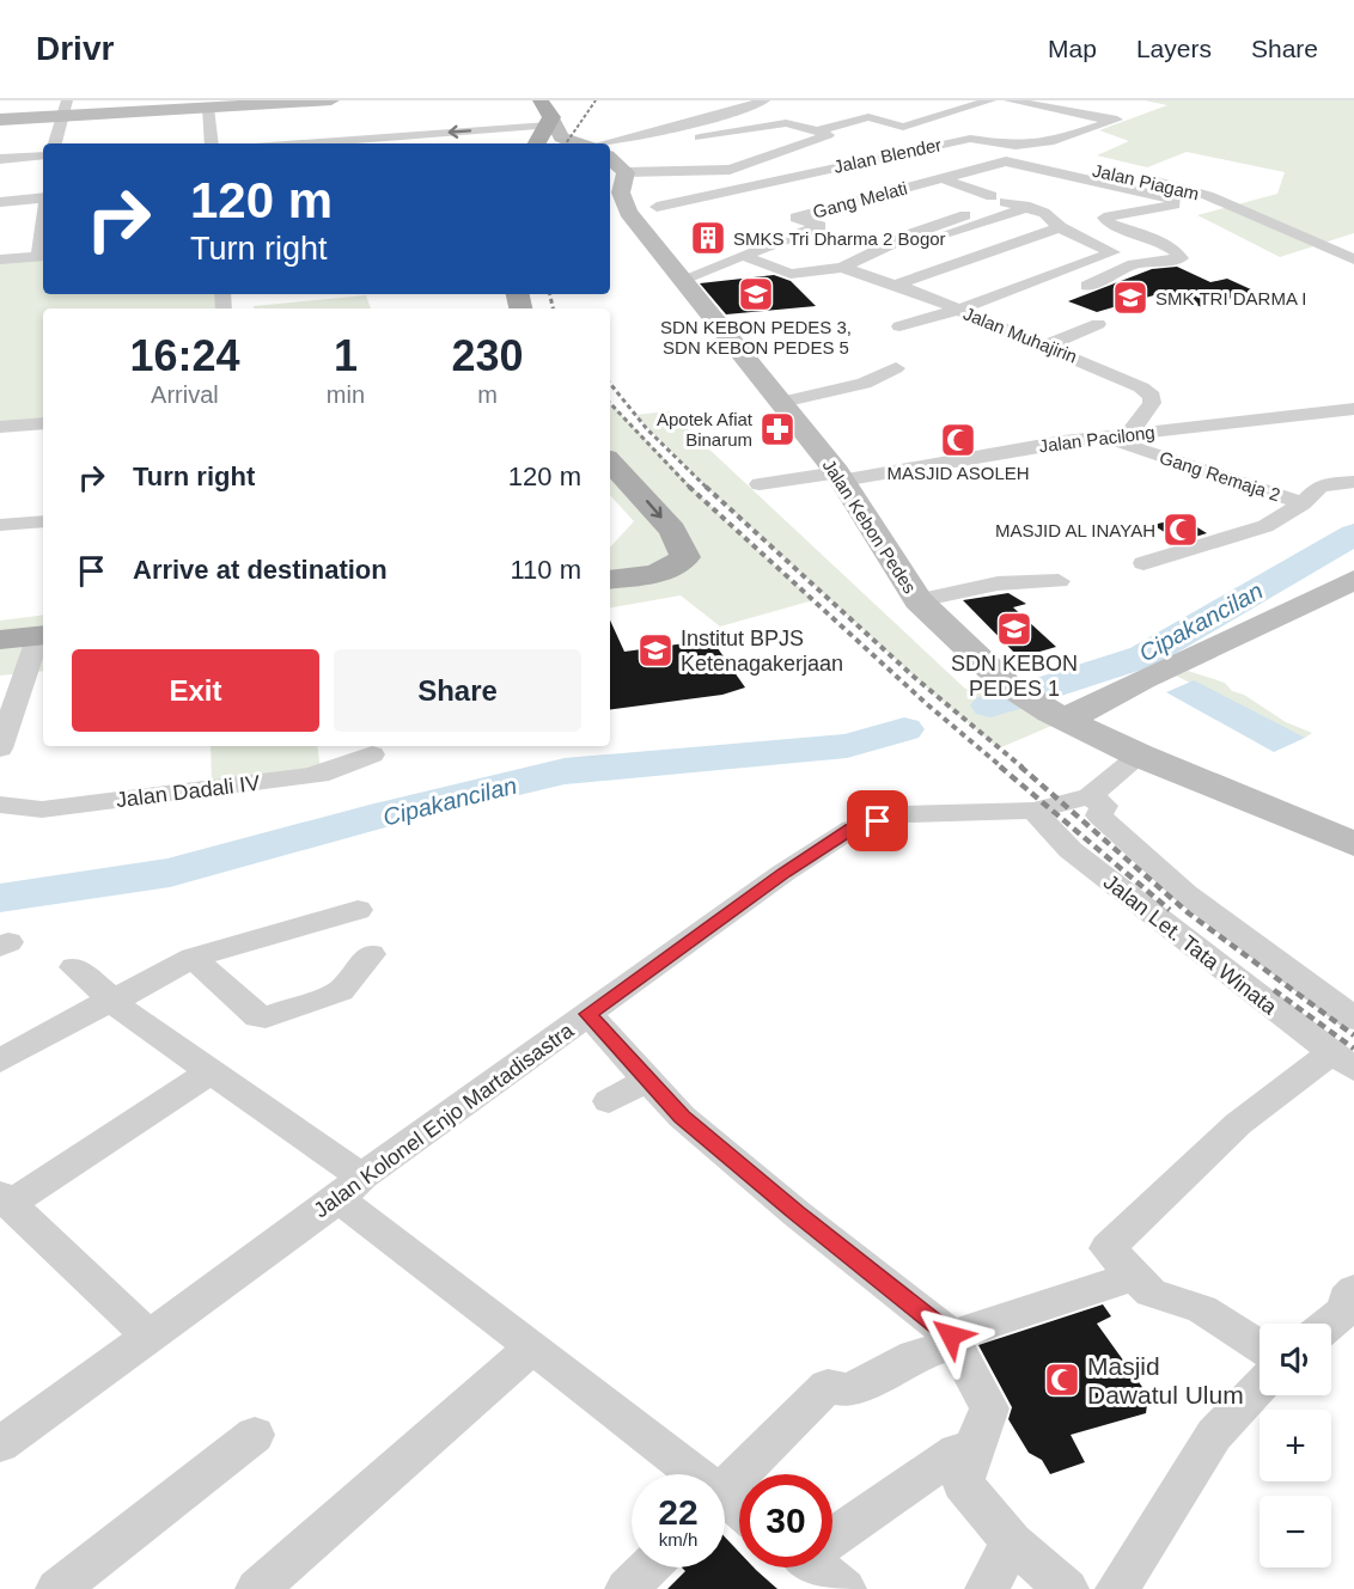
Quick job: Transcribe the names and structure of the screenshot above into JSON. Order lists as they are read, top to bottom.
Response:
{
  "streets": {
    "main road": ["Jalan Kebon Pedes"],
    "street": [
      "Jalan Blender",
      "Jalan Piagam",
      "Gang Melati",
      "Jalan Muhajirin",
      "Jalan Pacilong",
      "Gang Remaja 2",
      "Jalan Dadali IV",
      "Jalan Let. Tata Winata",
      "Jalan Kolonel Enjo Martadisastra"
    ]
  },
  "crossings": [
    ["Jalan Blender", "Jalan Piagam"],
    ["Jalan Blender", "Jalan Kebon Pedes"],
    ["Gang Melati", "Jalan Kebon Pedes"],
    ["Jalan Muhajirin", "Jalan Pacilong"],
    ["Jalan Pacilong", "Gang Remaja 2"],
    ["Jalan Pacilong", "Jalan Kebon Pedes"],
    ["Jalan Kebon Pedes", "Jalan Kolonel Enjo Martadisastra"],
    ["Jalan Let. Tata Winata", "Jalan Kolonel Enjo Martadisastra"]
  ],
  "water": ["Cipakancilan"],
  "places": {
    "building": ["SMKS Tri Dharma 2 Bogor"],
    "school or university": [
      "SDN KEBON PEDES 3, SDN KEBON PEDES 5",
      "SMK TRI DARMA I",
      "SDN KEBON PEDES 1",
      "Institut BPJS Ketenagakerjaan"
    ],
    "pharmacy": ["Apotek Afiat Binarum"],
    "mosque": ["MASJID ASOLEH", "MASJID AL INAYAH", "Masjid Dawatul Ulum"]
  },
  "page": {
    "header": "Drivr",
    "nav": ["Map", "Layers", "Share"],
    "turn": ["120 m", "Turn right"],
    "eta": [
      "16:24",
      "Arrival",
      "1",
      "min",
      "230",
      "m"
    ],
    "list": [
      {
        "name": "Turn right",
        "value": "120 m"
      },
      {
        "name": "Arrive at destination",
        "value": "110 m"
      }
    ],
    "buttons": ["Exit", "Share"],
    "map_buttons": ["+", "−"],
    "speed": "22 km/h",
    "limit": "30"
  }
}
